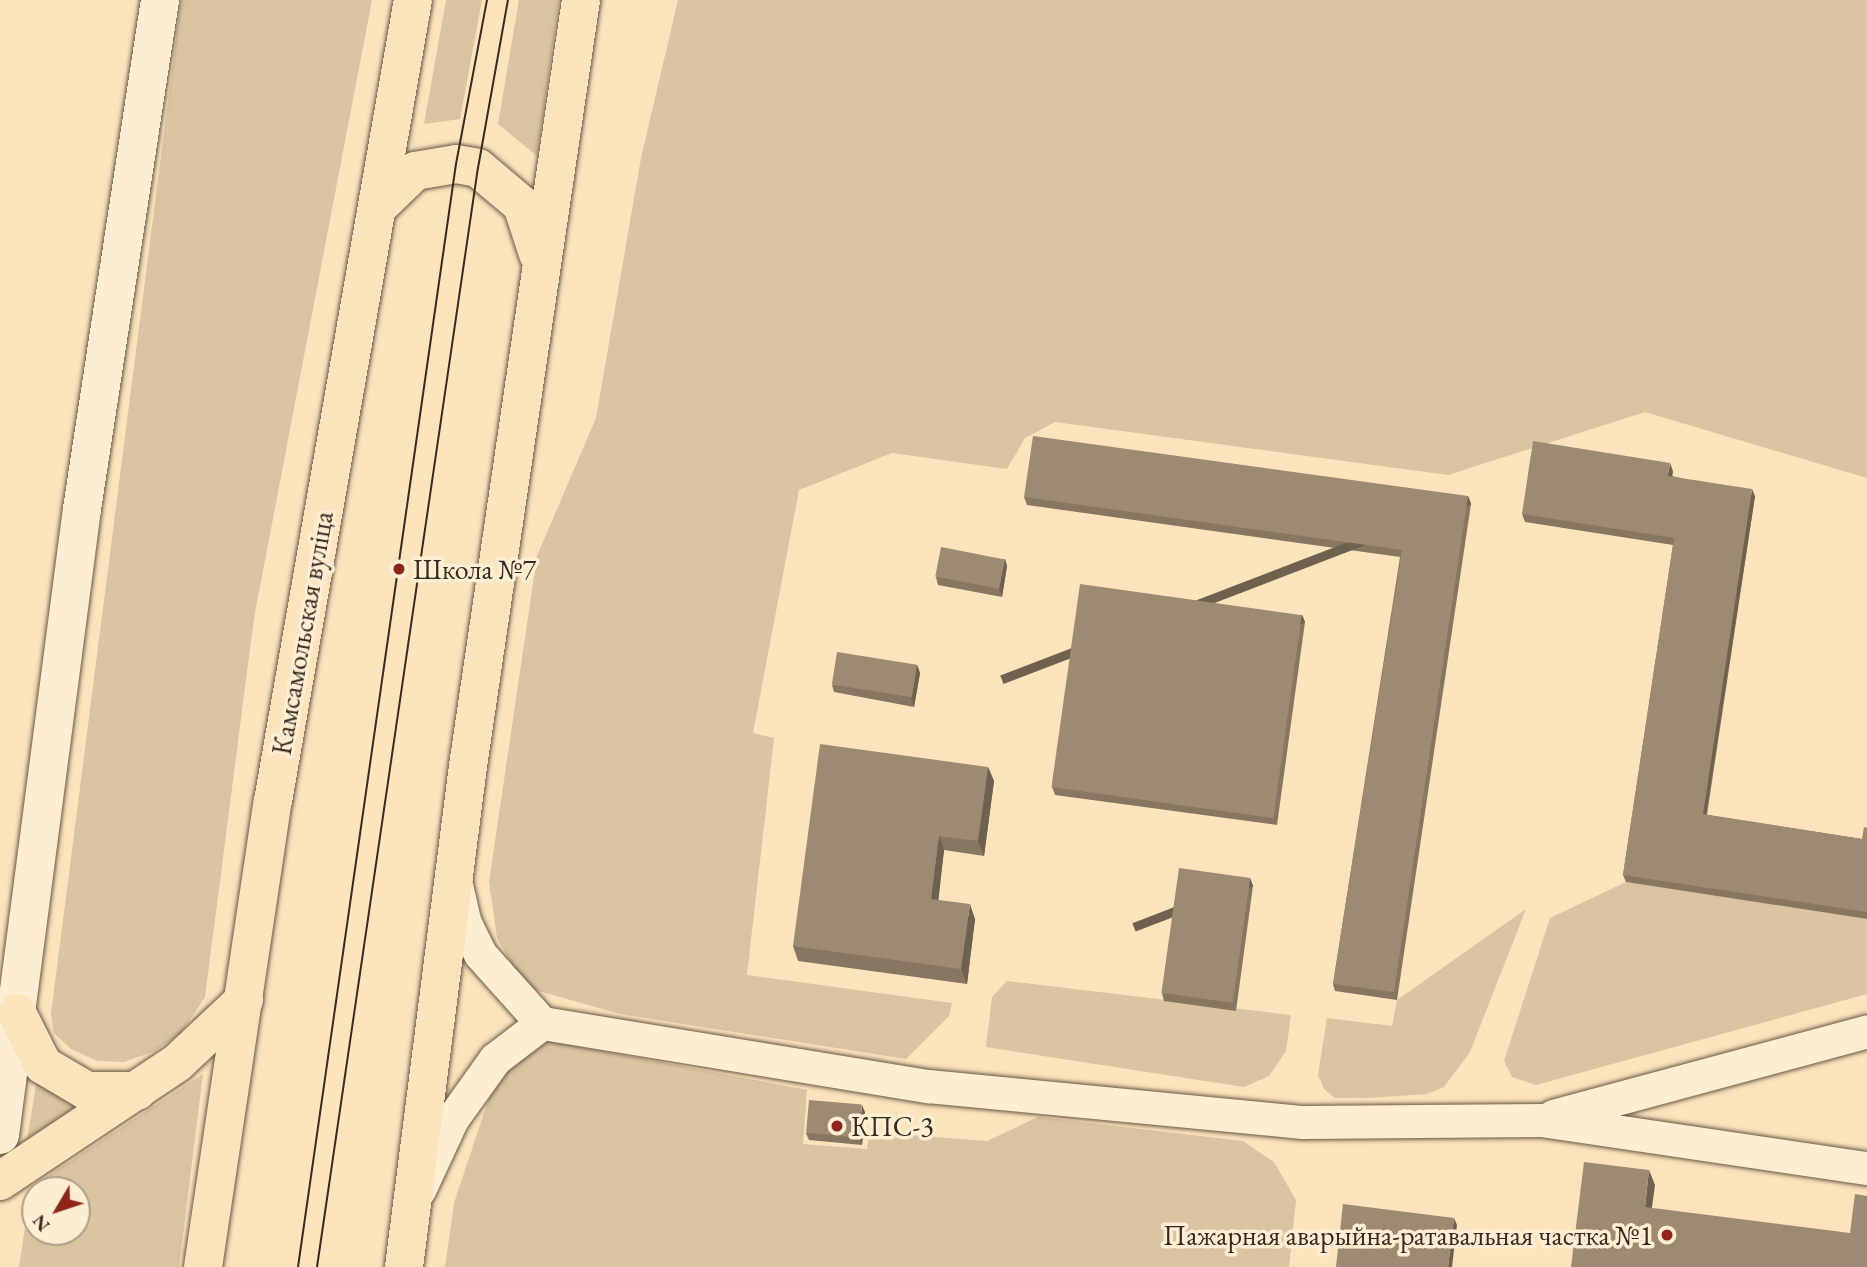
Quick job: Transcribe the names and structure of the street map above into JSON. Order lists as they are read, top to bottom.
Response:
{
  "streets": {
    "main road": ["Камсамольская вуліца"]
  },
  "places": ["Школа №7", "КПС-3", "Пажарная аварыйна-ратавальная частка №1"],
  "north": "bottom left"
}
